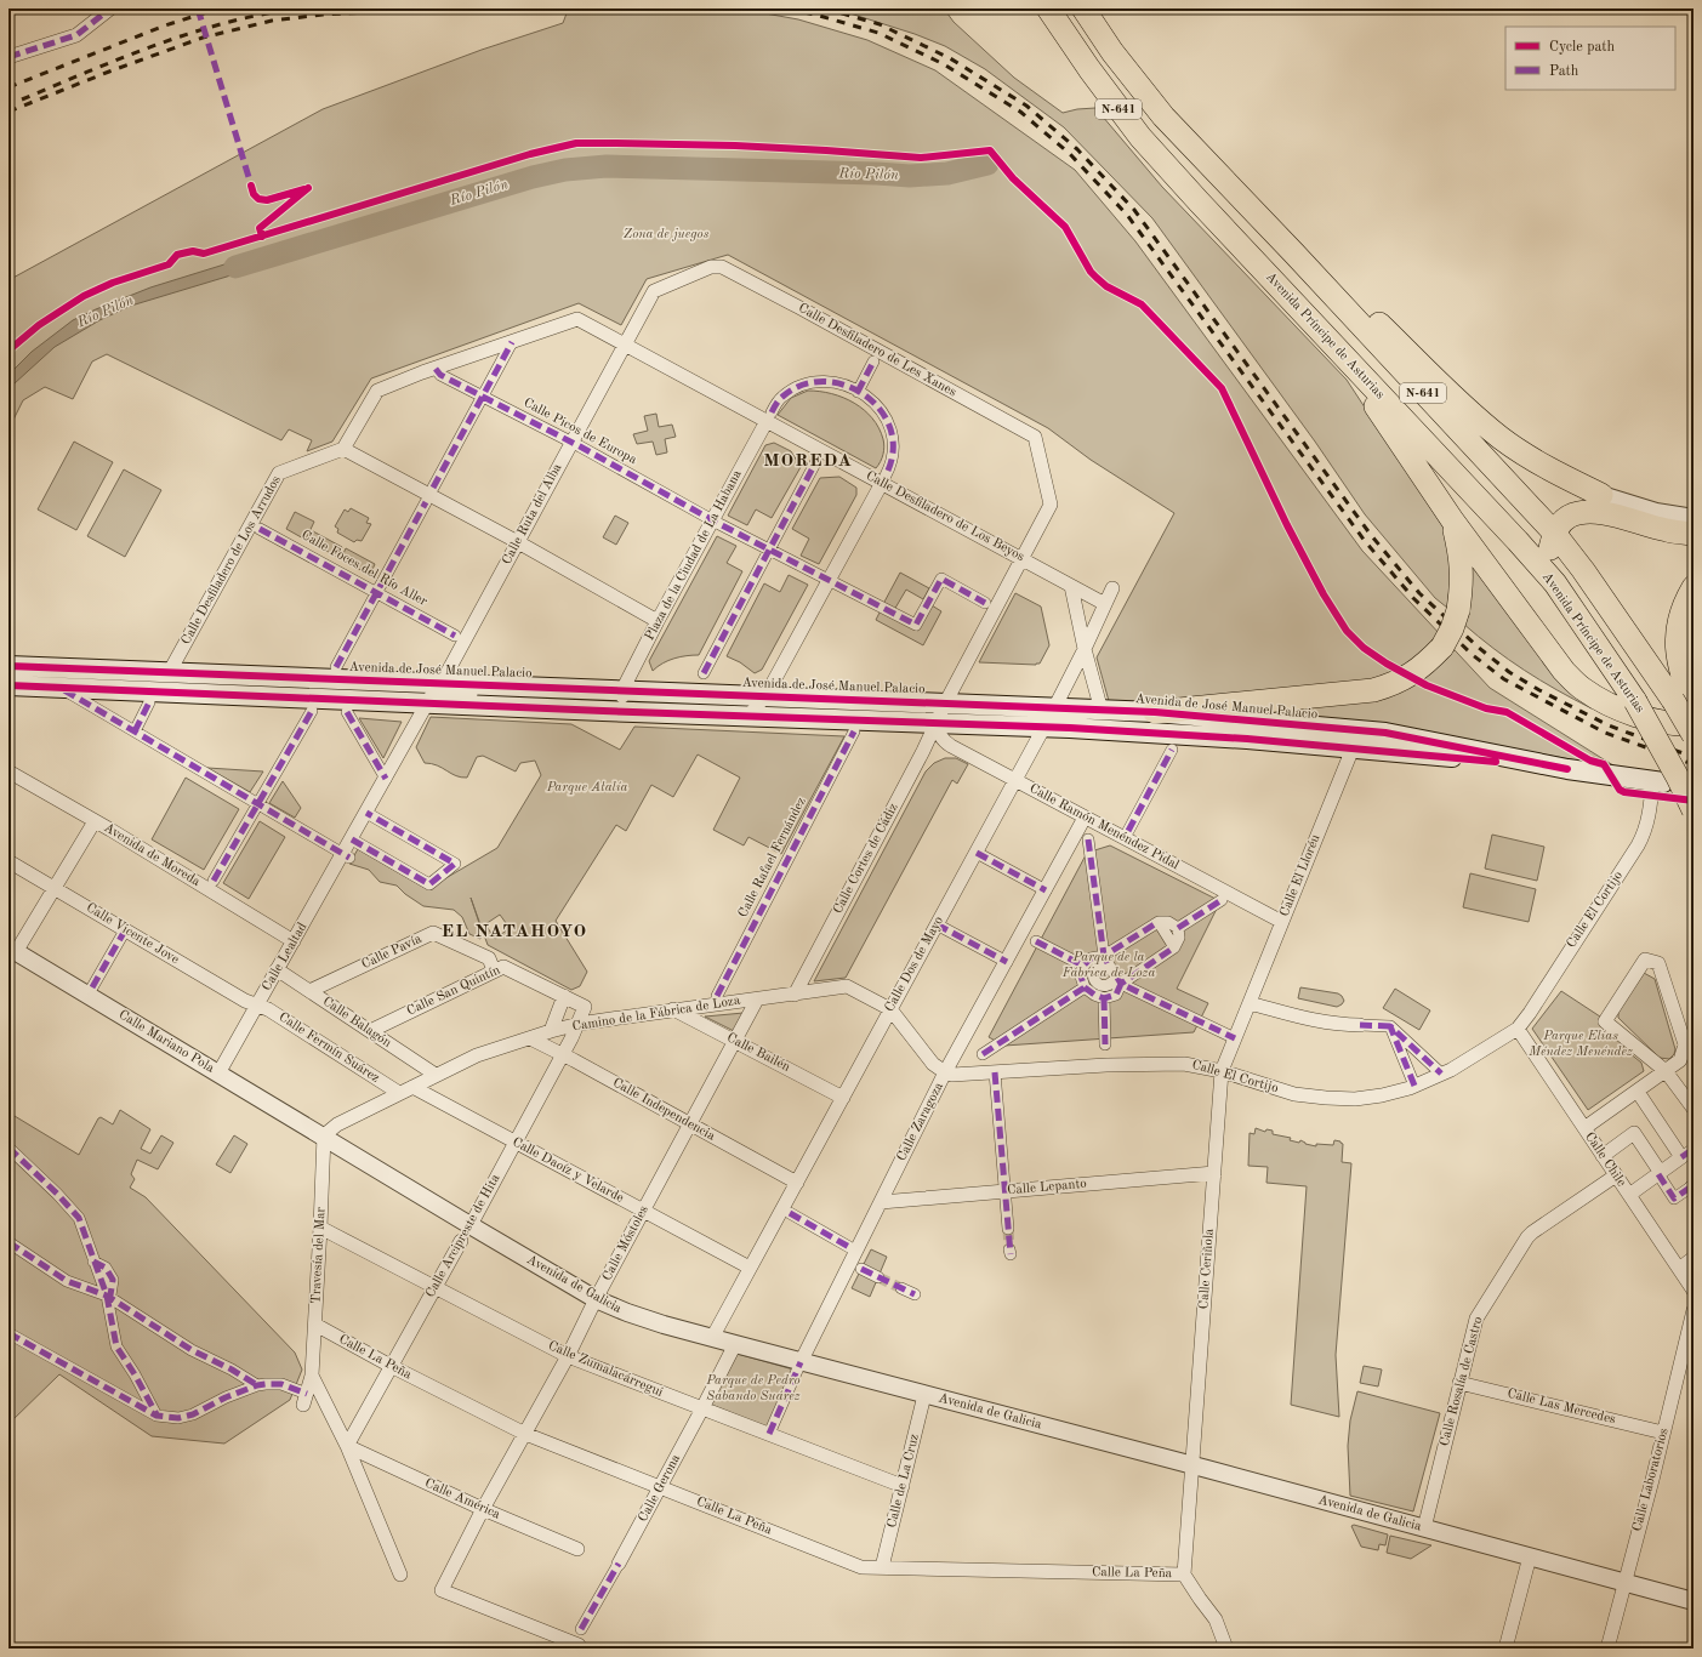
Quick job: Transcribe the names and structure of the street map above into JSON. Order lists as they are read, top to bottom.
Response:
{
  "streets": {
    "highway": ["N-641", "Avenida Príncipe de Asturias"],
    "main road": ["Avenida de José Manuel Palacio"],
    "street": [
      "Calle Desfiladero de Les Xanes",
      "Calle Picos de Europa",
      "Calle Ruta del Alba",
      "Calle Desfiladero de Los Beyos",
      "Plaza de la Ciudad de La Habana",
      "Calle Desfiladero de Los Arrudos",
      "Calle Foces del Río Aller",
      "Calle Ramón Menéndez Pidal",
      "Avenida de Moreda",
      "Calle Rafael Fernández",
      "Calle Cortes de Cádiz",
      "Calle El Lloréu",
      "Calle El Cortijo",
      "Calle Vicente Jove",
      "Calle Pavía",
      "Calle Lealtad",
      "Calle Dos de Mayo",
      "Calle San Quintín",
      "Camino de la Fábrica de Loza",
      "Calle Balagón",
      "Calle Mariano Pola",
      "Calle Fermín Suárez",
      "Calle Bailén",
      "Calle Independencia",
      "Calle Zaragoza",
      "Calle Chile",
      "Calle Daoíz y Velarde",
      "Calle Lepanto",
      "Calle Arcipreste de Hita",
      "Calle Móstoles",
      "Travesía del Mar",
      "Calle Ceriñola",
      "Avenida de Galicia",
      "Calle La Peña",
      "Calle Zumalacárregui",
      "Calle Rosalía de Castro",
      "Calle Las Mercedes",
      "Calle Laboratorios",
      "Calle de La Cruz",
      "Calle Gerona",
      "Calle América"
    ]
  },
  "crossings": [
    ["Calle Desfiladero de Les Xanes", "Calle Ruta del Alba"],
    ["Calle Desfiladero de Les Xanes", "Calle Desfiladero de Los Beyos"],
    ["Calle Desfiladero de Les Xanes", "Avenida de José Manuel Palacio"],
    ["Calle Desfiladero de Les Xanes", "Calle Cortes de Cádiz"],
    ["Calle Picos de Europa", "Calle Ruta del Alba"],
    ["Calle Picos de Europa", "Plaza de la Ciudad de La Habana"],
    ["Calle Ruta del Alba", "Calle Desfiladero de Los Beyos"],
    ["Calle Ruta del Alba", "Avenida de José Manuel Palacio"],
    ["Calle Desfiladero de Los Beyos", "Plaza de la Ciudad de La Habana"],
    ["Calle Desfiladero de Los Beyos", "Calle Dos de Mayo"],
    ["Plaza de la Ciudad de La Habana", "Avenida de José Manuel Palacio"],
    ["Calle Desfiladero de Los Arrudos", "Avenida de José Manuel Palacio"],
    ["Avenida de José Manuel Palacio", "Calle Ramón Menéndez Pidal"],
    ["Avenida de José Manuel Palacio", "Calle Cortes de Cádiz"],
    ["Avenida de José Manuel Palacio", "Calle El Lloréu"],
    ["Avenida de José Manuel Palacio", "Calle El Cortijo"],
    ["Avenida de José Manuel Palacio", "Calle Lealtad"],
    ["Avenida de José Manuel Palacio", "Calle Dos de Mayo"],
    ["Calle Ramón Menéndez Pidal", "Calle Cortes de Cádiz"],
    ["Calle Ramón Menéndez Pidal", "Calle El Lloréu"],
    ["Calle Ramón Menéndez Pidal", "Calle Dos de Mayo"],
    ["Calle Ramón Menéndez Pidal", "Calle Zaragoza"],
    ["Avenida de Moreda", "Calle Lealtad"],
    ["Calle Cortes de Cádiz", "Camino de la Fábrica de Loza"],
    ["Calle El Lloréu", "Calle El Cortijo"],
    ["Calle El Lloréu", "Calle Ceriñola"],
    ["Calle El Cortijo", "Calle Zaragoza"],
    ["Calle El Cortijo", "Calle Chile"],
    ["Calle El Cortijo", "Calle Ceriñola"],
    ["Calle Vicente Jove", "Calle Lealtad"],
    ["Calle Vicente Jove", "Calle Fermín Suárez"],
    ["Calle Pavía", "Calle San Quintín"],
    ["Calle Pavía", "Calle Balagón"],
    ["Calle Lealtad", "Calle Balagón"],
    ["Calle Lealtad", "Calle Mariano Pola"],
    ["Calle Lealtad", "Calle Fermín Suárez"],
    ["Calle Dos de Mayo", "Camino de la Fábrica de Loza"],
    ["Calle Dos de Mayo", "Calle Bailén"],
    ["Calle Dos de Mayo", "Calle Independencia"],
    ["Calle Dos de Mayo", "Calle Daoíz y Velarde"],
    ["Calle Dos de Mayo", "Avenida de Galicia"],
    ["Calle San Quintín", "Camino de la Fábrica de Loza"],
    ["Calle San Quintín", "Calle Balagón"],
    ["Calle San Quintín", "Calle Arcipreste de Hita"],
    ["Camino de la Fábrica de Loza", "Calle Balagón"],
    ["Camino de la Fábrica de Loza", "Calle Mariano Pola"],
    ["Camino de la Fábrica de Loza", "Calle Fermín Suárez"],
    ["Camino de la Fábrica de Loza", "Calle Bailén"],
    ["Camino de la Fábrica de Loza", "Calle Independencia"],
    ["Camino de la Fábrica de Loza", "Calle Daoíz y Velarde"],
    ["Camino de la Fábrica de Loza", "Calle Arcipreste de Hita"],
    ["Camino de la Fábrica de Loza", "Calle Móstoles"],
    ["Camino de la Fábrica de Loza", "Travesía del Mar"],
    ["Camino de la Fábrica de Loza", "Avenida de Galicia"],
    ["Calle Mariano Pola", "Travesía del Mar"],
    ["Calle Mariano Pola", "Avenida de Galicia"],
    ["Calle Bailén", "Calle Móstoles"],
    ["Calle Independencia", "Calle Arcipreste de Hita"],
    ["Calle Independencia", "Calle Móstoles"],
    ["Calle Zaragoza", "Calle Lepanto"],
    ["Calle Zaragoza", "Avenida de Galicia"],
    ["Calle Zaragoza", "Calle Zumalacárregui"],
    ["Calle Chile", "Calle Rosalía de Castro"],
    ["Calle Daoíz y Velarde", "Calle Arcipreste de Hita"],
    ["Calle Daoíz y Velarde", "Calle Móstoles"],
    ["Calle Lepanto", "Calle Ceriñola"],
    ["Calle Arcipreste de Hita", "Avenida de Galicia"],
    ["Calle Arcipreste de Hita", "Calle La Peña"],
    ["Calle Arcipreste de Hita", "Calle Zumalacárregui"],
    ["Calle Arcipreste de Hita", "Calle América"],
    ["Calle Móstoles", "Avenida de Galicia"],
    ["Calle Móstoles", "Calle La Peña"],
    ["Calle Móstoles", "Calle Zumalacárregui"],
    ["Calle Móstoles", "Calle América"],
    ["Travesía del Mar", "Avenida de Galicia"],
    ["Travesía del Mar", "Calle La Peña"],
    ["Travesía del Mar", "Calle Zumalacárregui"],
    ["Calle Ceriñola", "Avenida de Galicia"],
    ["Calle Ceriñola", "Calle La Peña"],
    ["Avenida de Galicia", "Calle Rosalía de Castro"],
    ["Avenida de Galicia", "Calle Laboratorios"],
    ["Avenida de Galicia", "Calle de La Cruz"],
    ["Avenida de Galicia", "Calle Gerona"],
    ["Calle La Peña", "Calle de La Cruz"],
    ["Calle La Peña", "Calle Gerona"],
    ["Calle Zumalacárregui", "Calle de La Cruz"],
    ["Calle Zumalacárregui", "Calle Gerona"],
    ["Calle Rosalía de Castro", "Calle Las Mercedes"],
    ["Calle Las Mercedes", "Calle Laboratorios"]
  ],
  "districts": ["MOREDA", "EL NATAHOYO"],
  "water": ["Río Pilón"],
  "parks": [
    "Zona de juegos",
    "Parque Atalía",
    "Parque de la Fábrica de Loza",
    "Parque Elías Méndez Menéndez",
    "Parque de Pedro Sabando Suárez"
  ],
  "legend": ["Cycle path", "Path"]
}
